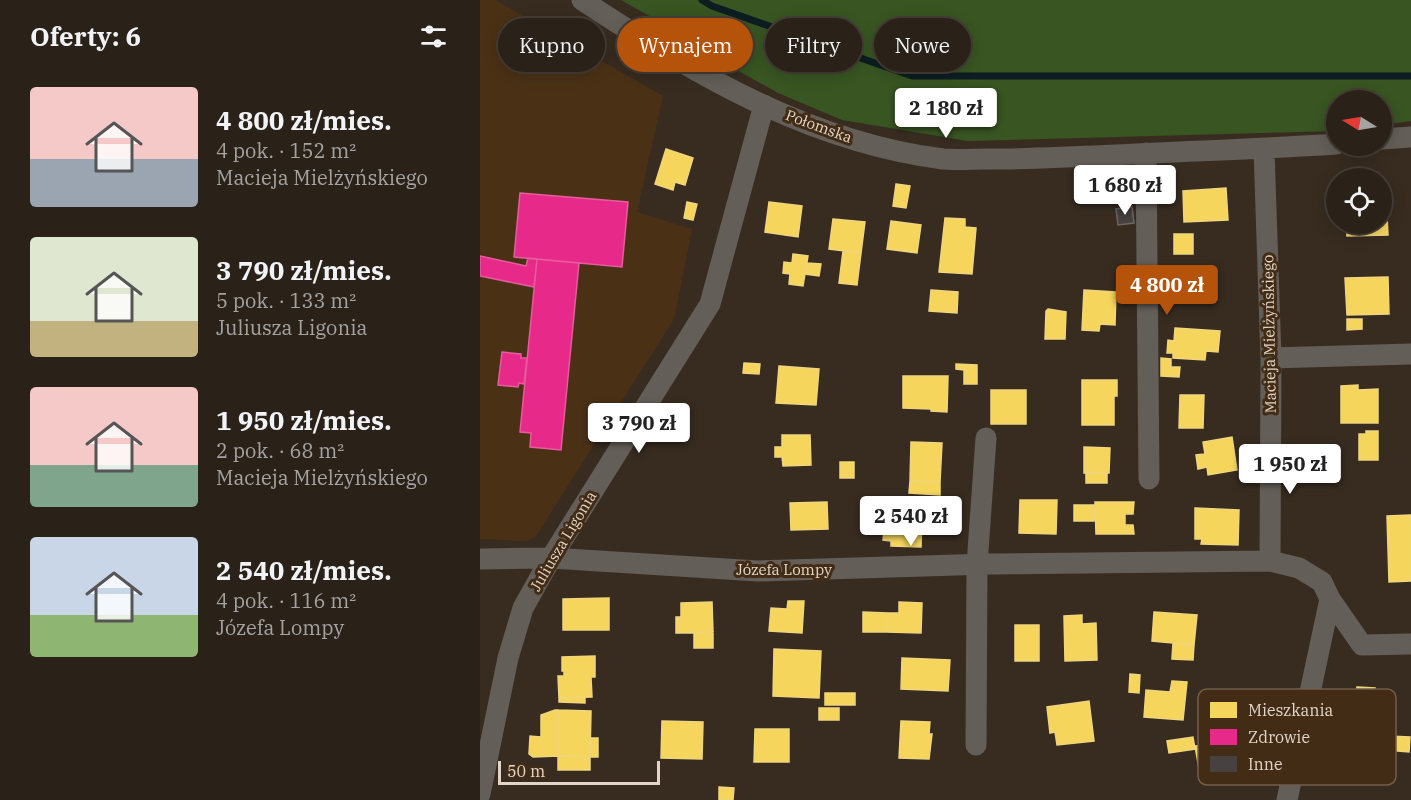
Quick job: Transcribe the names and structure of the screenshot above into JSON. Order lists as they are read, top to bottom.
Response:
{
  "streets": {
    "street": [
      "Połomska",
      "Macieja Mielżyńskiego",
      "Juliusza Ligonia",
      "Józefa Lompy"
    ]
  },
  "crossings": [
    ["Połomska", "Macieja Mielżyńskiego"],
    ["Połomska", "Juliusza Ligonia"],
    ["Macieja Mielżyńskiego", "Józefa Lompy"],
    ["Juliusza Ligonia", "Józefa Lompy"]
  ],
  "legend": ["Mieszkania", "Zdrowie", "Inne"],
  "scale_bar": "50 m",
  "north": "left",
  "page": {
    "heading": "Oferty: 6",
    "chip": [
      "Kupno",
      "Wynajem",
      "Filtry",
      "Nowe"
    ],
    "list": [
      {
        "name": "4 800 zł/mies.",
        "note": "4 pok. · 152 m² · Macieja Mielżyńskiego"
      },
      {
        "name": "3 790 zł/mies.",
        "note": "5 pok. · 133 m² · Juliusza Ligonia"
      },
      {
        "name": "1 950 zł/mies.",
        "note": "2 pok. · 68 m² · Macieja Mielżyńskiego"
      },
      {
        "name": "2 540 zł/mies.",
        "note": "4 pok. · 116 m² · Józefa Lompy"
      }
    ],
    "price": [
      "2 180 zł",
      "1 680 zł",
      "4 800 zł",
      "3 790 zł",
      "1 950 zł",
      "2 540 zł"
    ],
    "scale": "50 m"
  }
}
